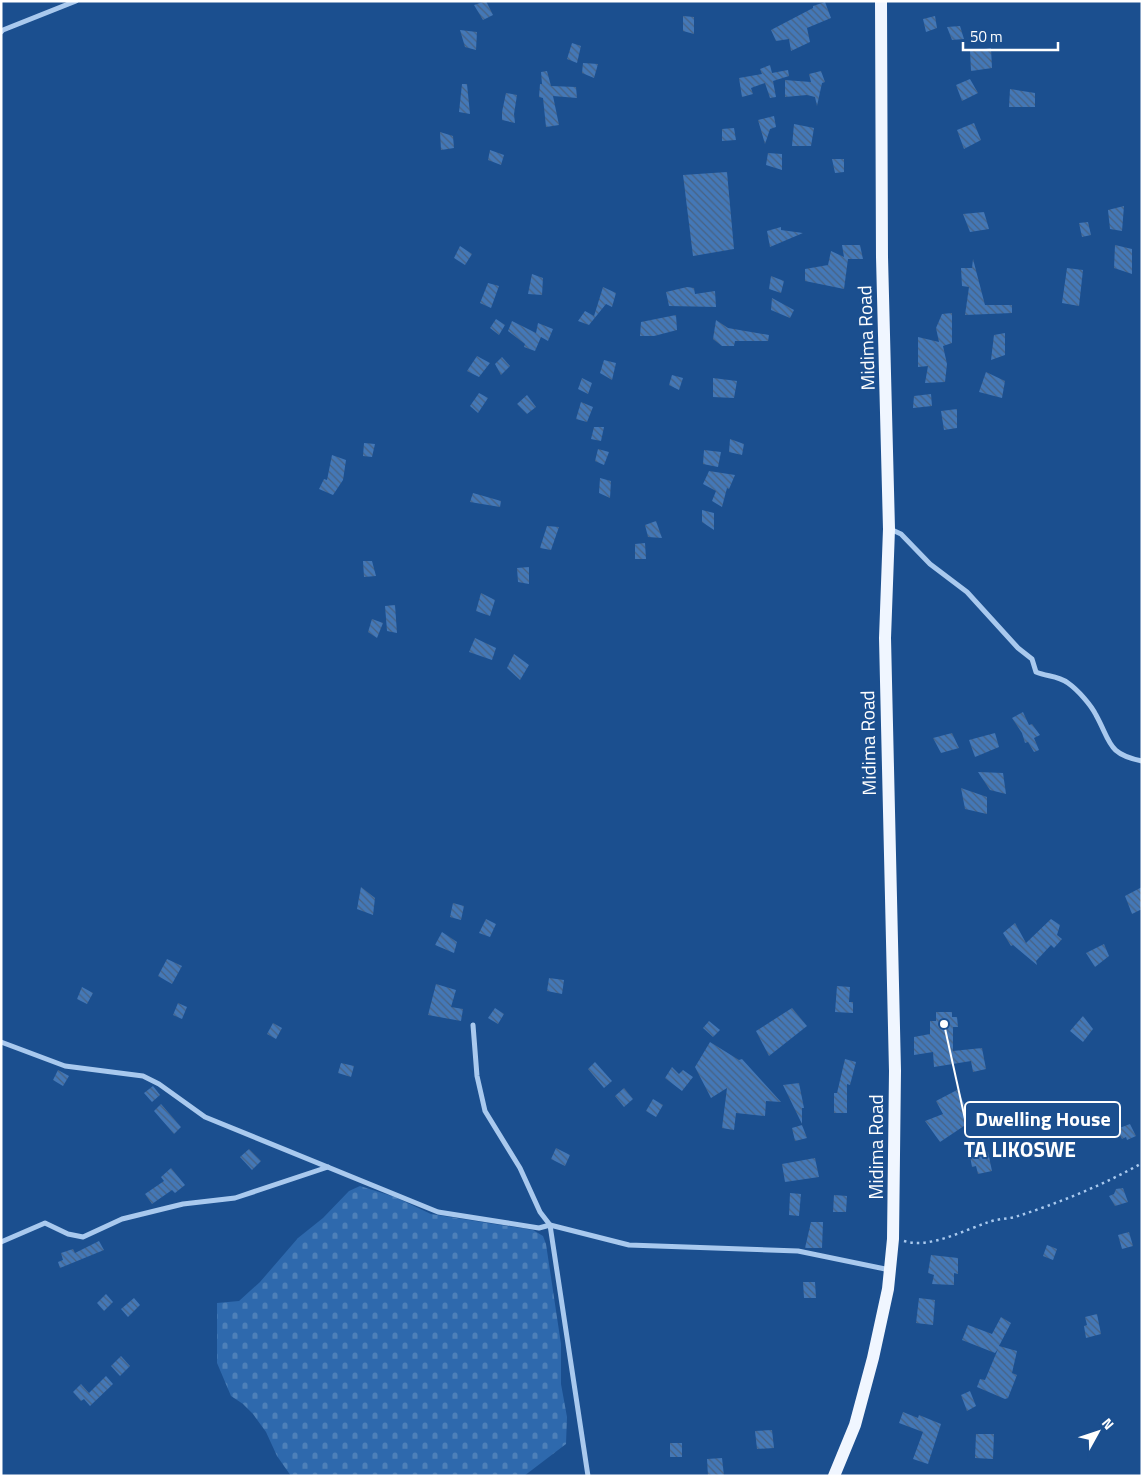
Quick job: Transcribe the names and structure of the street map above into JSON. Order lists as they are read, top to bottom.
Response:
{
  "streets": {
    "main road": ["Midima Road"]
  },
  "districts": ["TA LIKOSWE"],
  "places": ["Dwelling House"],
  "scale_bar": "50 m",
  "north": "top right"
}
